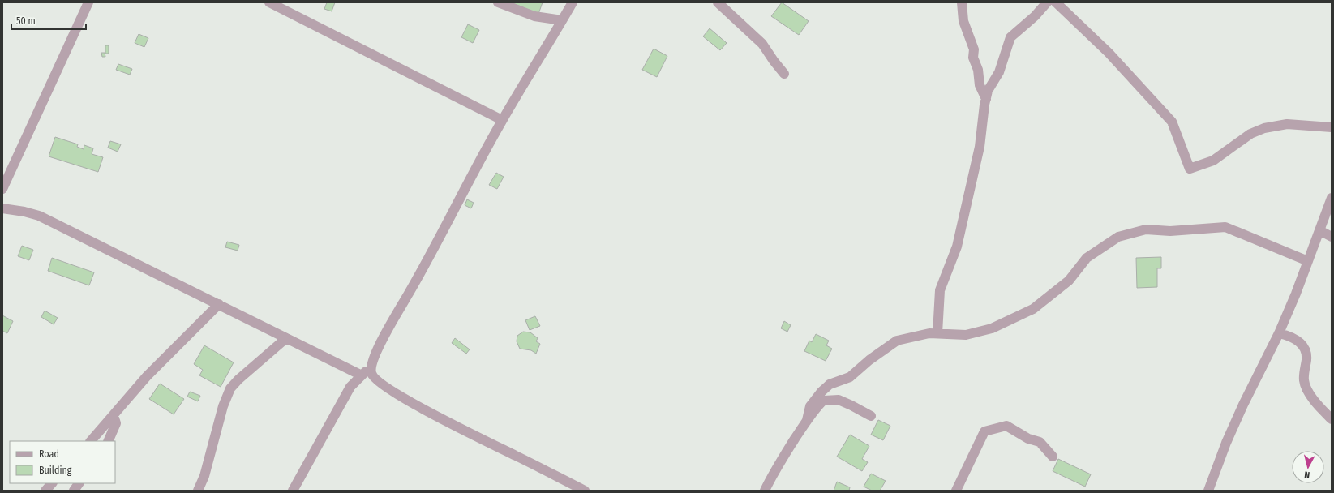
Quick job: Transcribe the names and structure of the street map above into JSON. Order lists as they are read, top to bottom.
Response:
{
  "legend": ["Road", "Building"],
  "scale_bar": "50 m",
  "north": "bottom"
}
